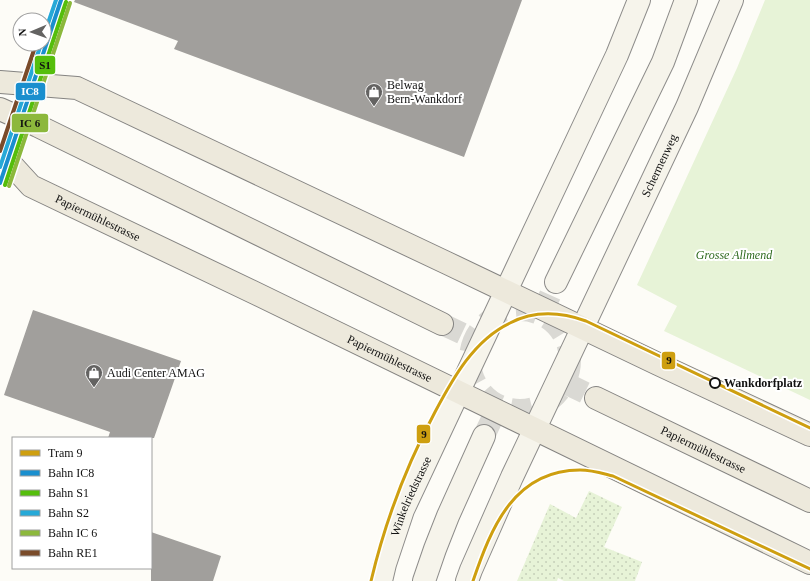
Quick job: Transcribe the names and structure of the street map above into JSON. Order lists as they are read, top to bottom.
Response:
{
  "streets": {
    "main road": ["Schermenweg", "Papiermühlestrasse", "Winkelriedstrasse"]
  },
  "crossings": [
    ["Schermenweg", "Papiermühlestrasse"],
    ["Papiermühlestrasse", "Winkelriedstrasse"]
  ],
  "parks": ["Grosse Allmend"],
  "places": {
    "shop": ["Belwag Bern-Wankdorf", "Audi Center AMAG"],
    "other": ["Wankdorfplatz"]
  },
  "lines": [
    "rail line IC8",
    "rail line S2",
    "rail line S1",
    "rail line RE1",
    "tram line 9"
  ],
  "legend": [
    "Tram 9",
    "Bahn IC8",
    "Bahn S1",
    "Bahn S2",
    "Bahn IC 6",
    "Bahn RE1"
  ],
  "north": "left"
}
